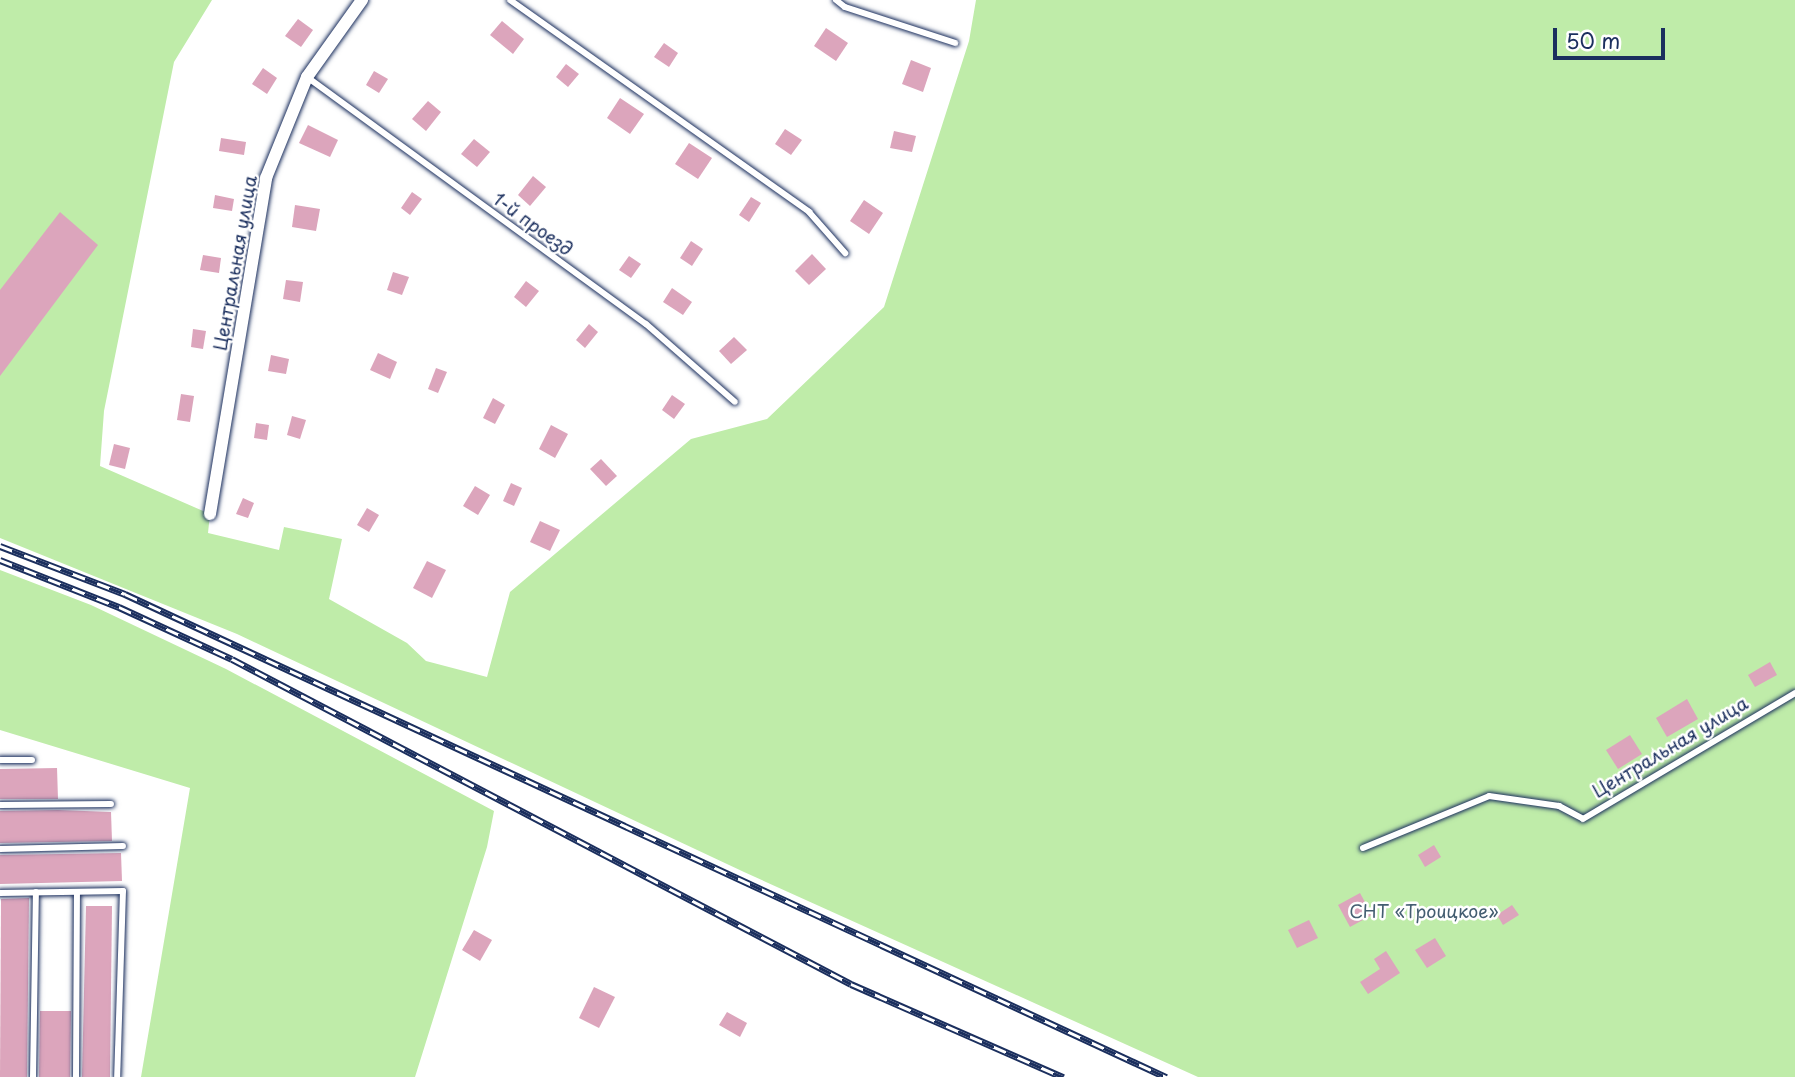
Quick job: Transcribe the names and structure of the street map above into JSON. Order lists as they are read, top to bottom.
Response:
{
  "streets": {
    "street": ["Центральная улица"],
    "lane": ["1-й проезд"]
  },
  "crossings": [
    ["1-й проезд", "Центральная улица"]
  ],
  "parks": ["СНТ «Троицкое»"],
  "scale_bar": "50 m"
}
